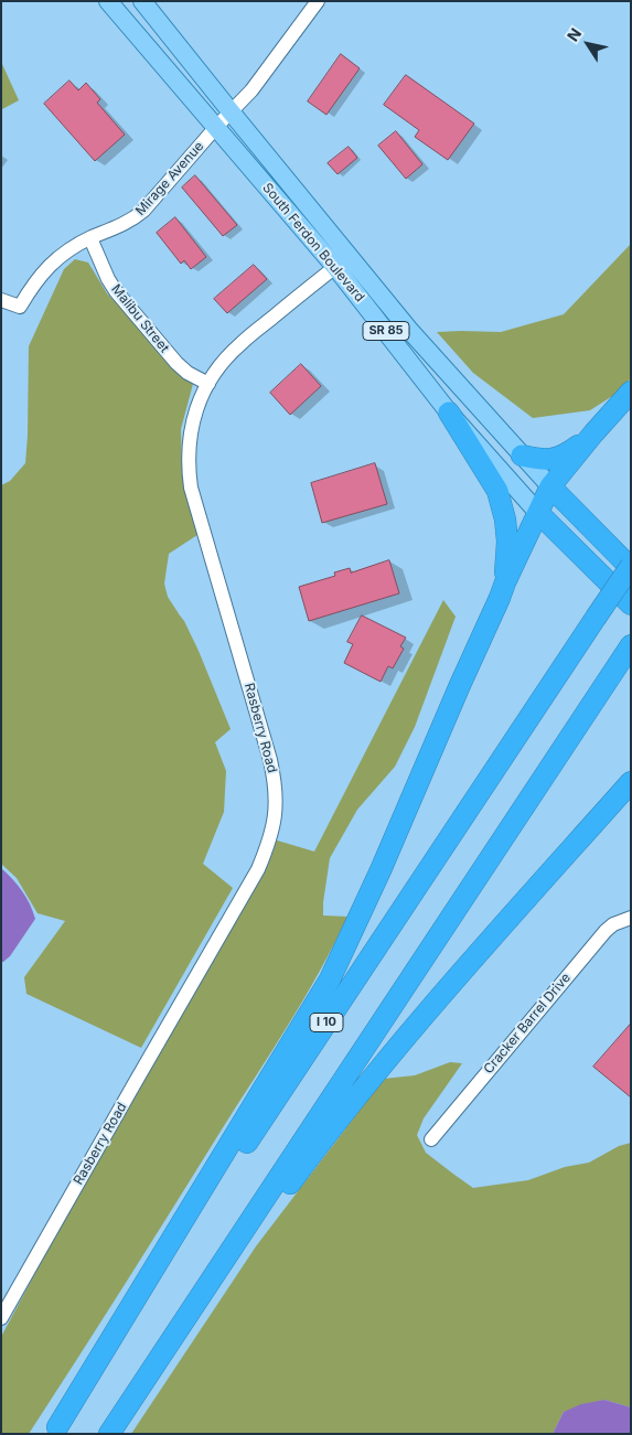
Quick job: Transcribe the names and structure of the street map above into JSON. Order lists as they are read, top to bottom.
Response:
{
  "streets": {
    "highway": ["South Ferdon Boulevard", "SR 85", "I 10"],
    "street": [
      "Mirage Avenue",
      "Malibu Street",
      "Rasberry Road",
      "Cracker Barrel Drive"
    ]
  },
  "crossings": [
    ["Mirage Avenue", "South Ferdon Boulevard"],
    ["Mirage Avenue", "Malibu Street"],
    ["South Ferdon Boulevard", "Rasberry Road"],
    ["South Ferdon Boulevard", "I 10"],
    ["Malibu Street", "Rasberry Road"]
  ],
  "north": "top left"
}
